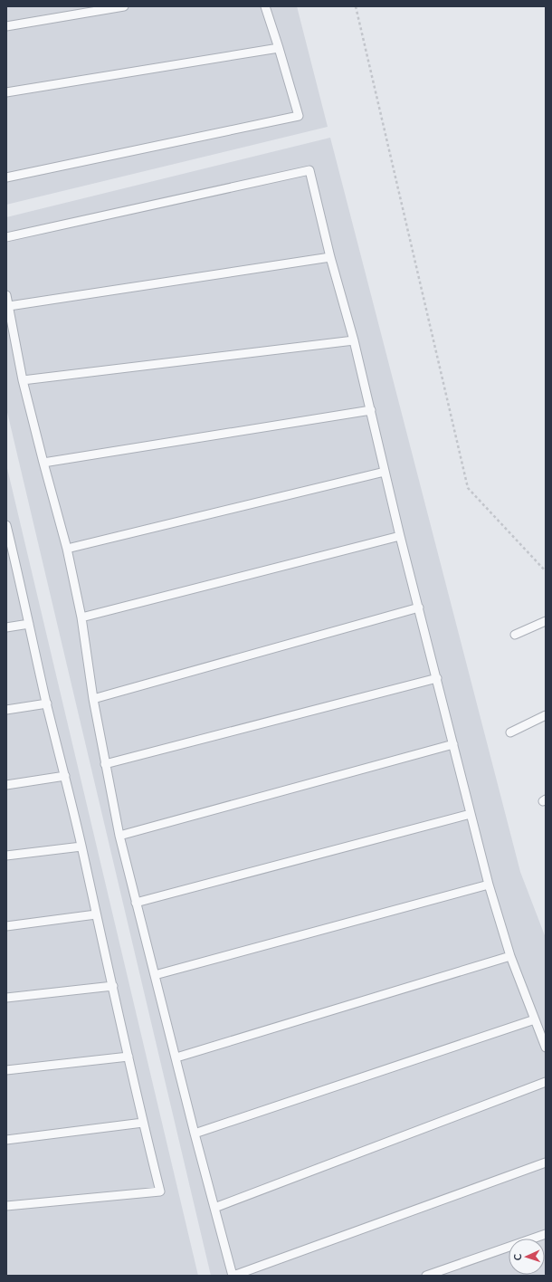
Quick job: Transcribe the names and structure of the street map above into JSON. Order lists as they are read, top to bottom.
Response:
{
  "north": "left"
}
